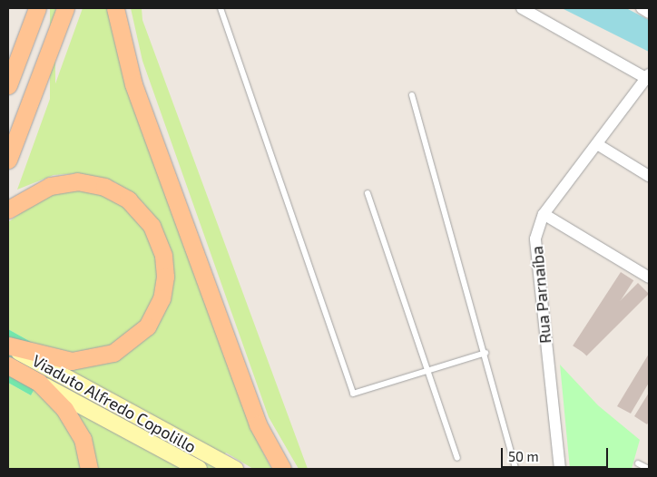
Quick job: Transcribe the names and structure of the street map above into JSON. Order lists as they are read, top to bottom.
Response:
{
  "streets": {
    "main road": ["Viaduto Alfredo Copolillo"],
    "street": ["Rua Parnaíba"]
  },
  "scale_bar": "50 m"
}
